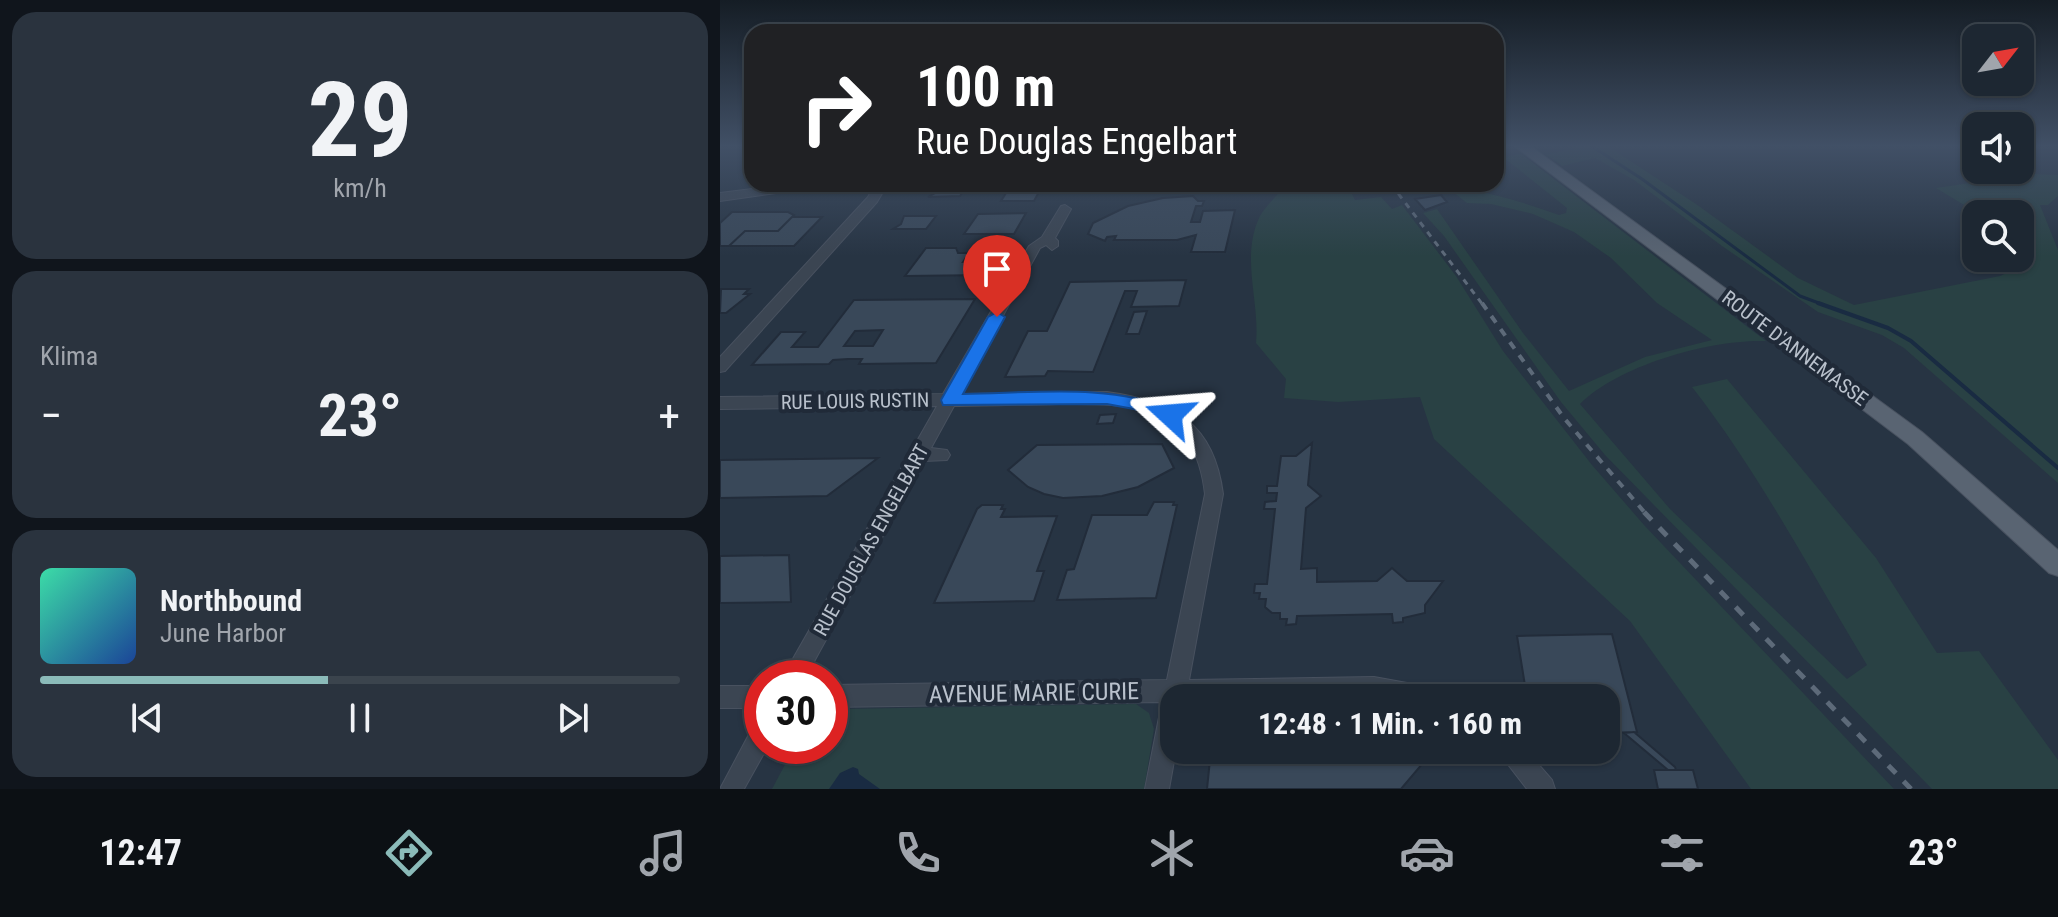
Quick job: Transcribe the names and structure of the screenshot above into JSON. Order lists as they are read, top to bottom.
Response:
{
  "streets": {
    "main road": ["ROUTE D'ANNEMASSE"],
    "street": ["RUE LOUIS RUSTIN", "RUE DOUGLAS ENGELBART", "AVENUE MARIE CURIE"]
  },
  "crossings": [
    ["RUE LOUIS RUSTIN", "RUE DOUGLAS ENGELBART"]
  ],
  "north": "top right",
  "page": {
    "tile": [
      ["29", "km/h"],
      "Klima"
    ],
    "turn": ["100 m", "Rue Douglas Engelbart"],
    "heat": ["−", "23°", "+"],
    "song": ["Northbound", "June Harbor"],
    "limit": "30",
    "trip": "12:48 · 1 Min. · 160 m",
    "tabs": ["12:47", "23°"]
  }
}
